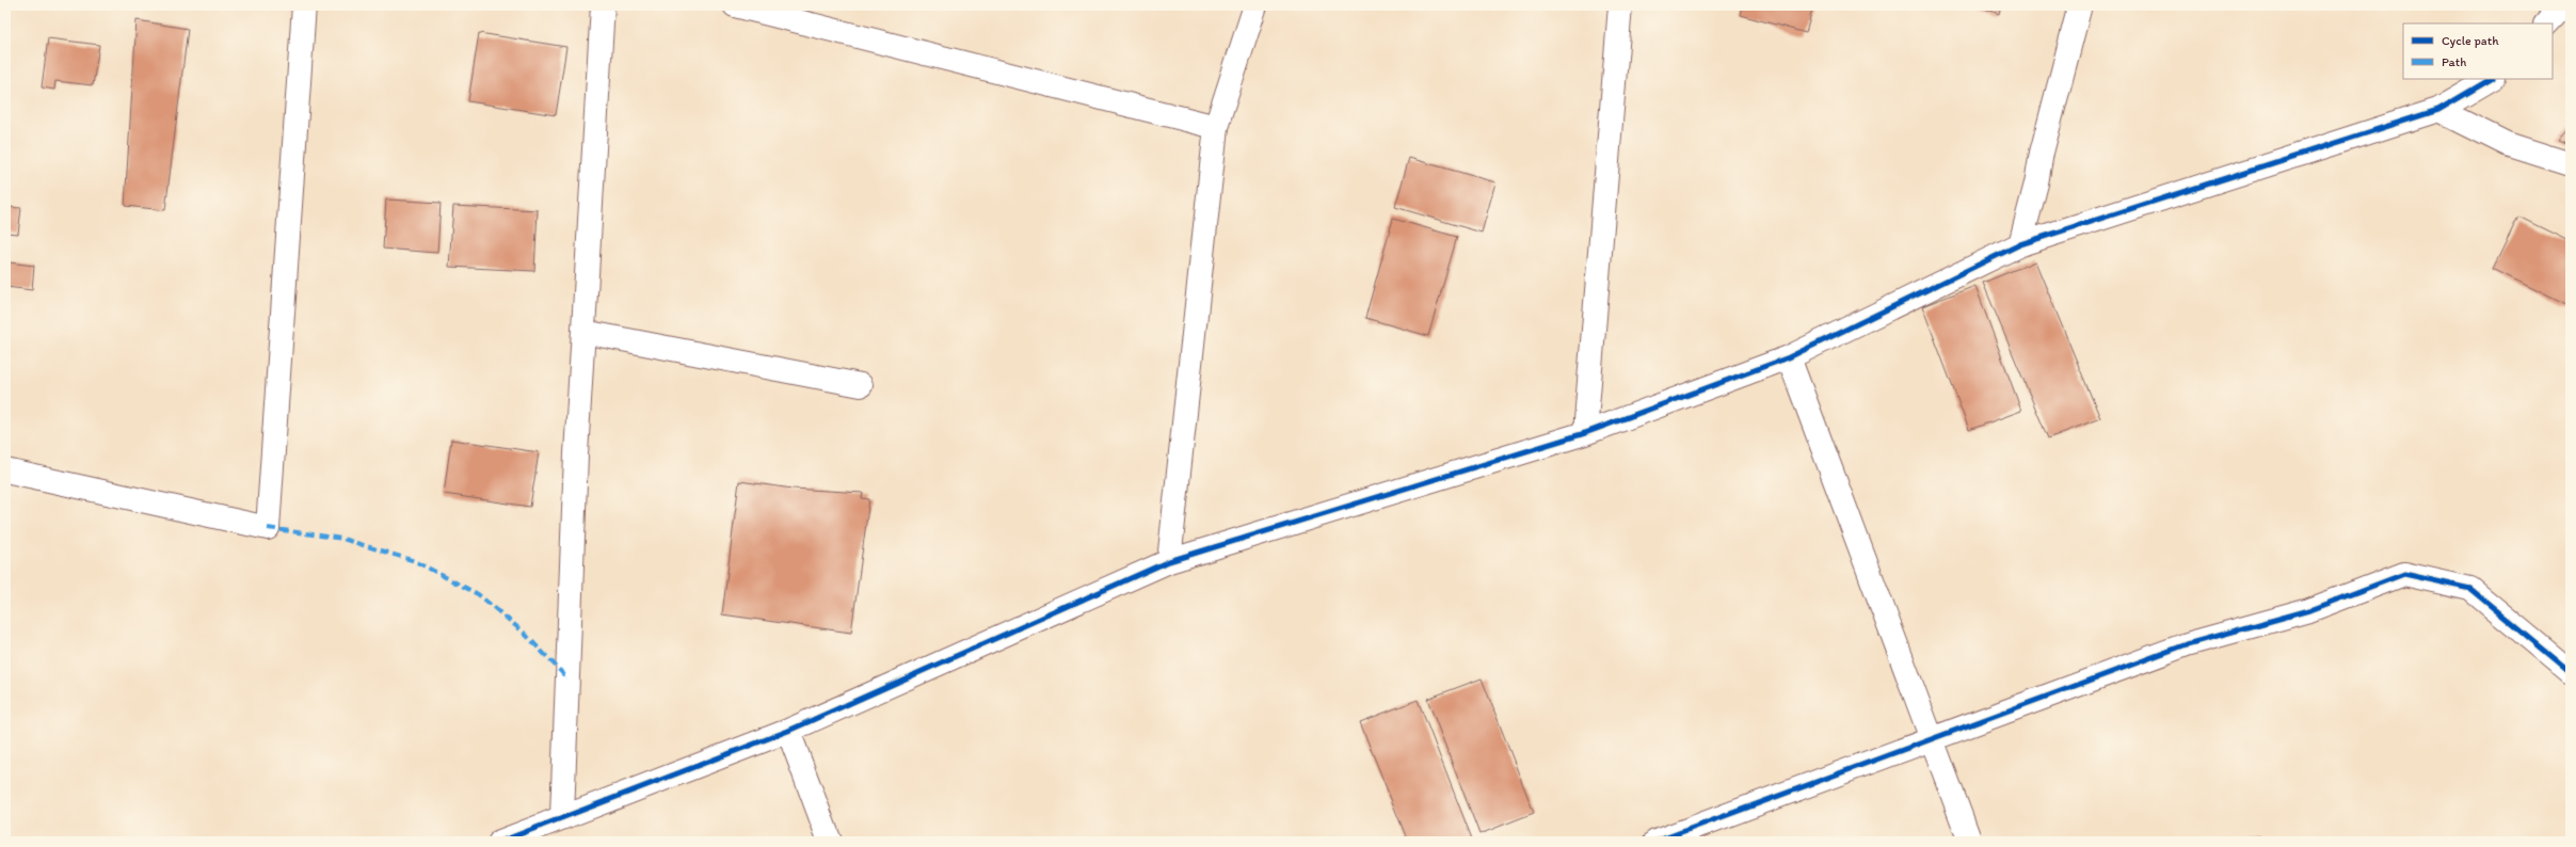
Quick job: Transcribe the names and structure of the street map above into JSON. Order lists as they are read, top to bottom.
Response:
{
  "legend": ["Cycle path", "Path"]
}
